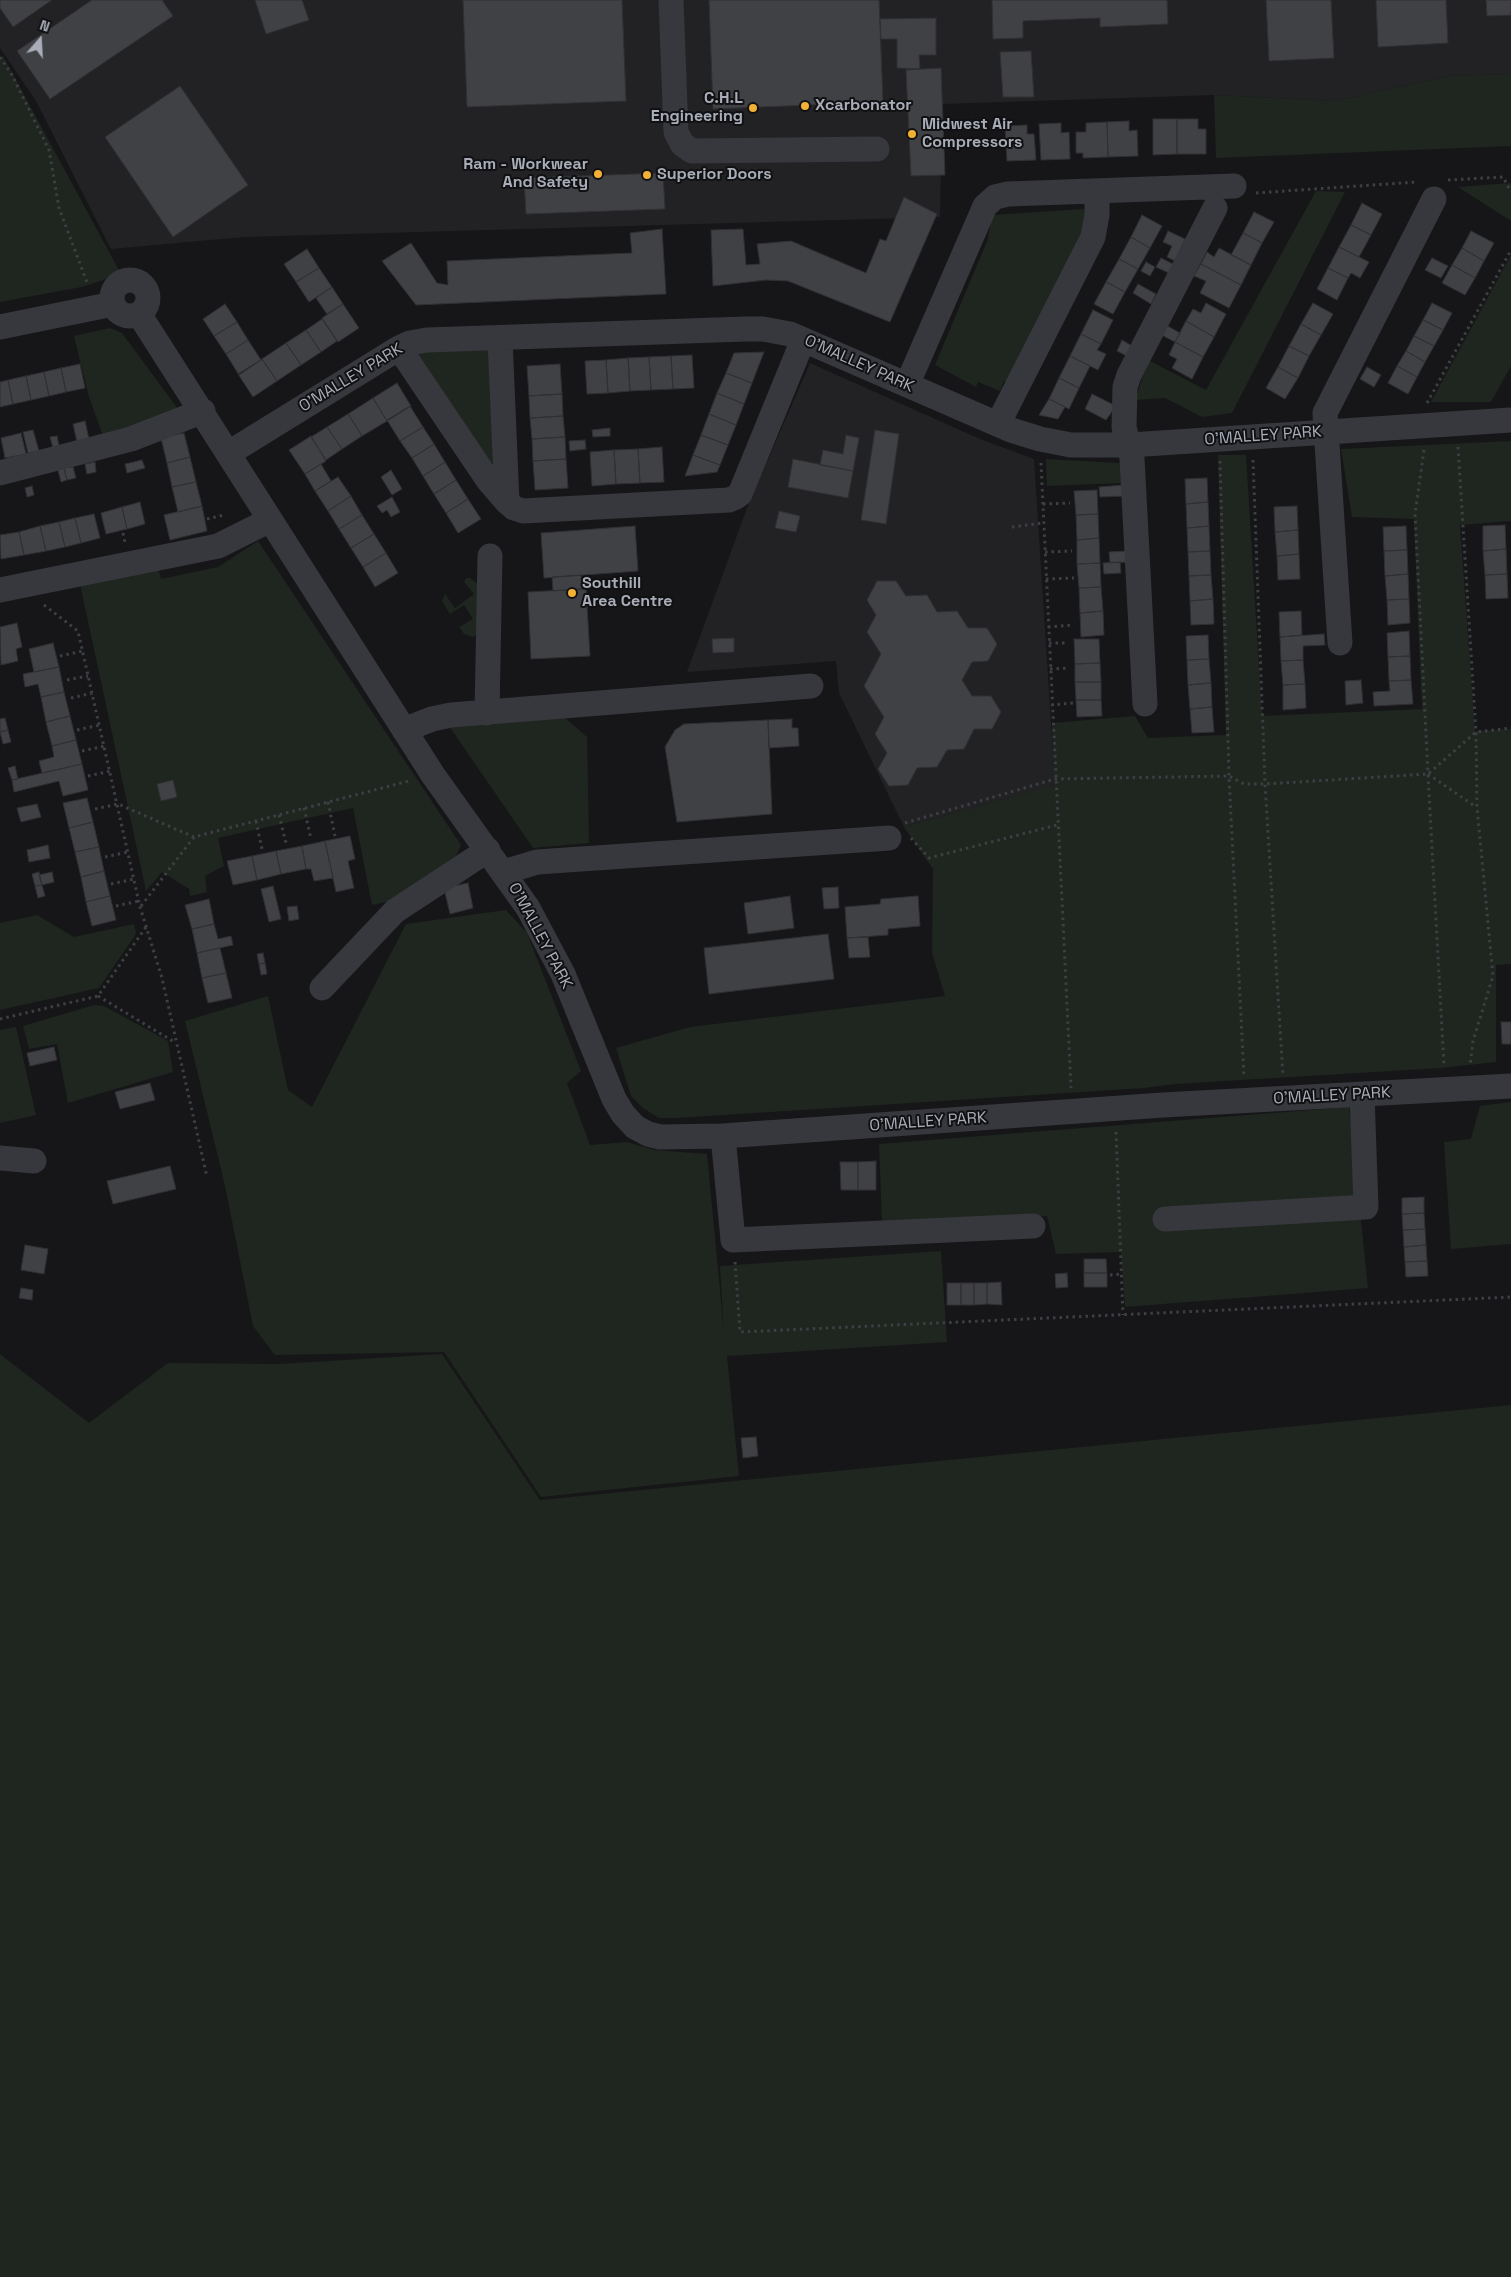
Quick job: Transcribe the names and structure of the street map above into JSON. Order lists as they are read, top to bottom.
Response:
{
  "streets": {
    "street": ["O'MALLEY PARK"]
  },
  "places": [
    "Xcarbonator",
    "C.H.L Engineering",
    "Midwest Air Compressors",
    "Ram - Workwear And Safety",
    "Superior Doors",
    "Southill Area Centre"
  ],
  "north": "top"
}
